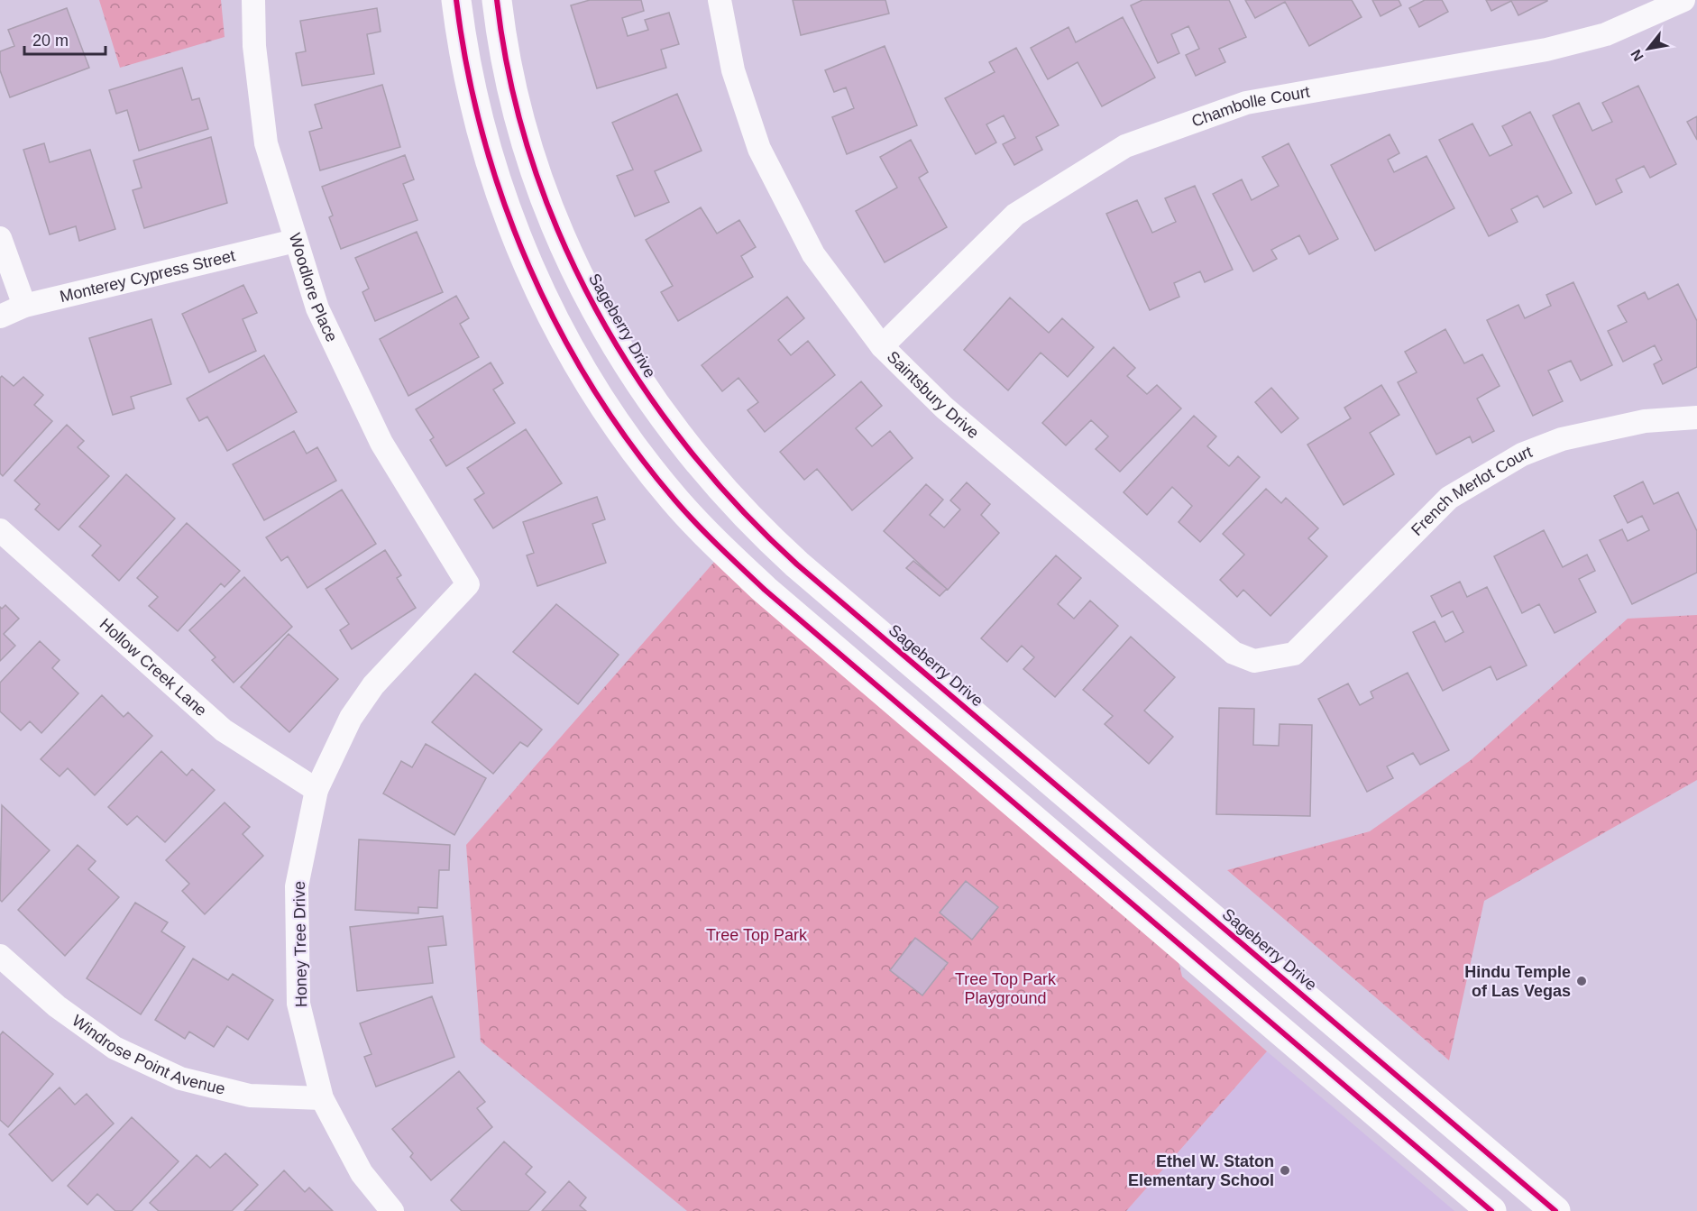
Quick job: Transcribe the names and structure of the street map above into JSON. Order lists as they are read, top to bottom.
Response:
{
  "streets": {
    "street": [
      "Chambolle Court",
      "Monterey Cypress Street",
      "Woodlore Place",
      "Sageberry Drive",
      "Saintsbury Drive",
      "French Merlot Court",
      "Hollow Creek Lane",
      "Honey Tree Drive",
      "Windrose Point Avenue"
    ]
  },
  "crossings": [
    ["Chambolle Court", "Saintsbury Drive"],
    ["Monterey Cypress Street", "Woodlore Place"],
    ["Woodlore Place", "Honey Tree Drive"],
    ["Saintsbury Drive", "French Merlot Court"],
    ["Hollow Creek Lane", "Honey Tree Drive"],
    ["Honey Tree Drive", "Windrose Point Avenue"]
  ],
  "parks": ["Tree Top Park", "Tree Top Park Playground"],
  "places": ["Hindu Temple of Las Vegas", "Ethel W. Staton Elementary School"],
  "scale_bar": "20 m",
  "north": "bottom left"
}
